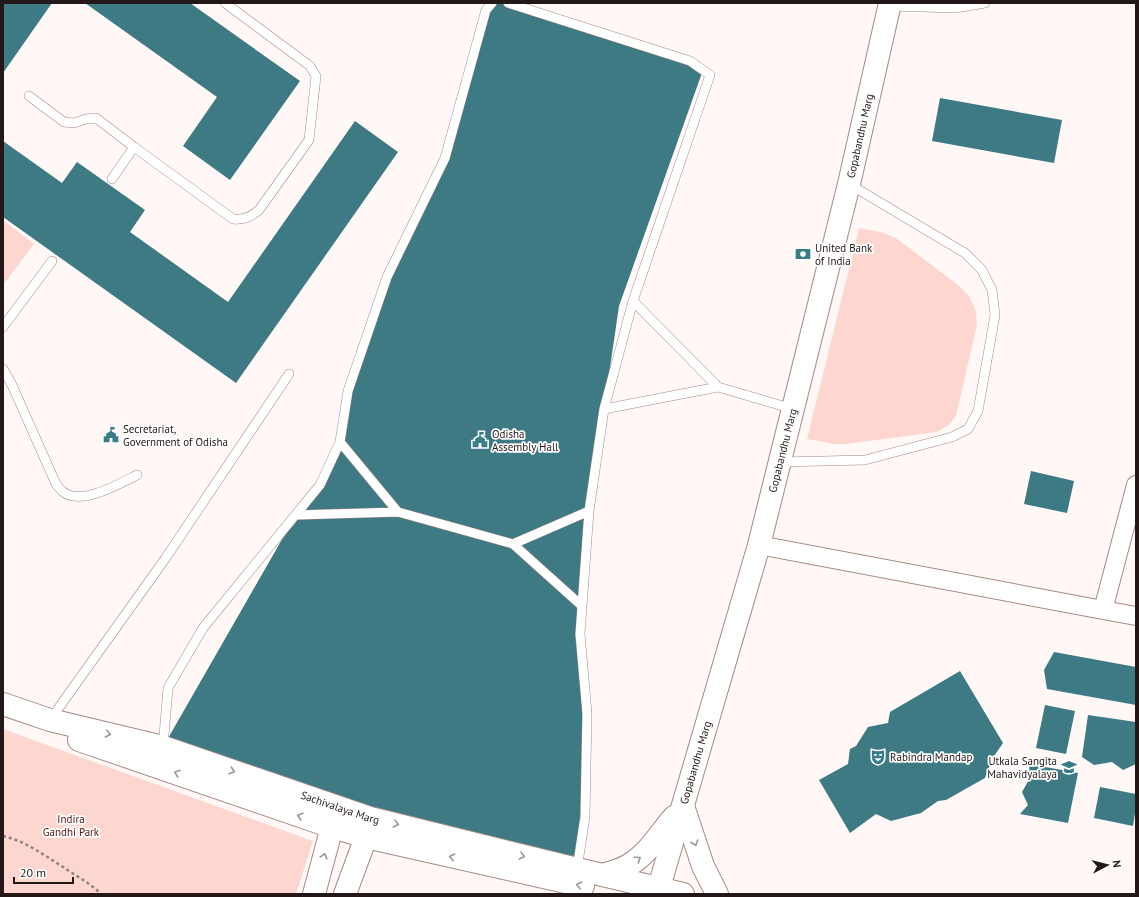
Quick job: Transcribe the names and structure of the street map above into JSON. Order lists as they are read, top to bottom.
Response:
{
  "streets": {
    "street": ["Gopabandhu Marg", "Sachivalaya Marg"]
  },
  "crossings": [
    ["Gopabandhu Marg", "Sachivalaya Marg"]
  ],
  "parks": ["Indira Gandhi Park"],
  "places": {
    "bank": ["United Bank of India"],
    "public building": ["Secretariat, Government of Odisha", "Odisha Assembly Hall"],
    "theatre": ["Rabindra Mandap"],
    "school or university": ["Utkala Sangita Mahavidyalaya"]
  },
  "scale_bar": "20 m",
  "north": "right"
}
